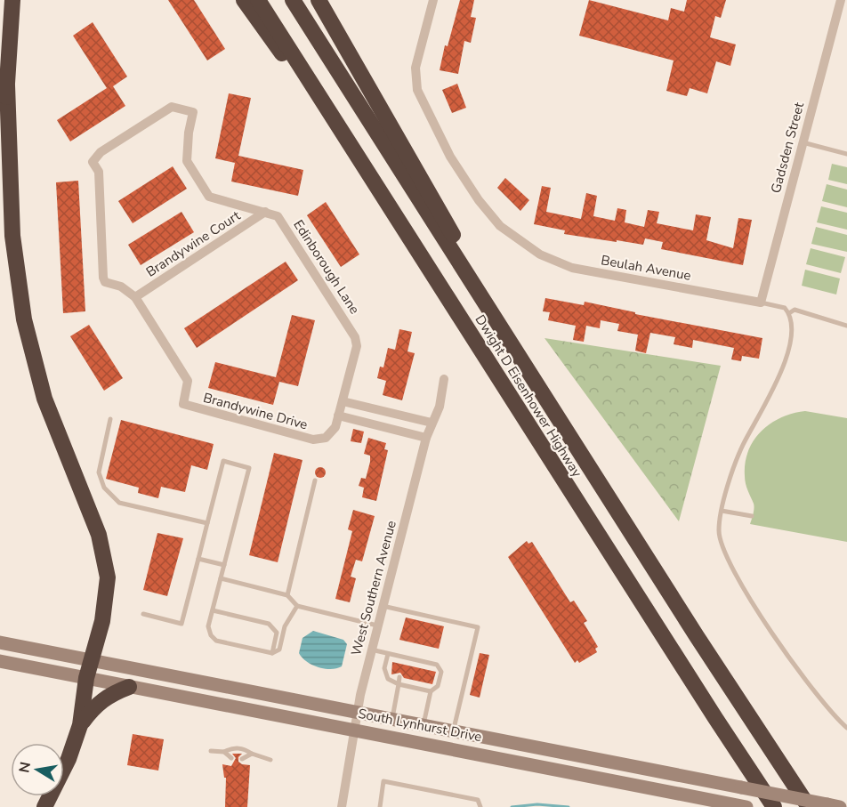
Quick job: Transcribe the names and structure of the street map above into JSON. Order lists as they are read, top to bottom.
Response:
{
  "streets": {
    "highway": ["Dwight D Eisenhower Highway"],
    "main road": ["South Lynhurst Drive"],
    "street": [
      "Gadsden Street",
      "Brandywine Court",
      "Edinborough Lane",
      "Beulah Avenue",
      "Brandywine Drive",
      "West Southern Avenue"
    ]
  },
  "crossings": [
    ["Gadsden Street", "Beulah Avenue"],
    ["Brandywine Court", "Edinborough Lane"],
    ["Brandywine Court", "Brandywine Drive"],
    ["Edinborough Lane", "Brandywine Drive"],
    ["West Southern Avenue", "South Lynhurst Drive"]
  ],
  "north": "left"
}
